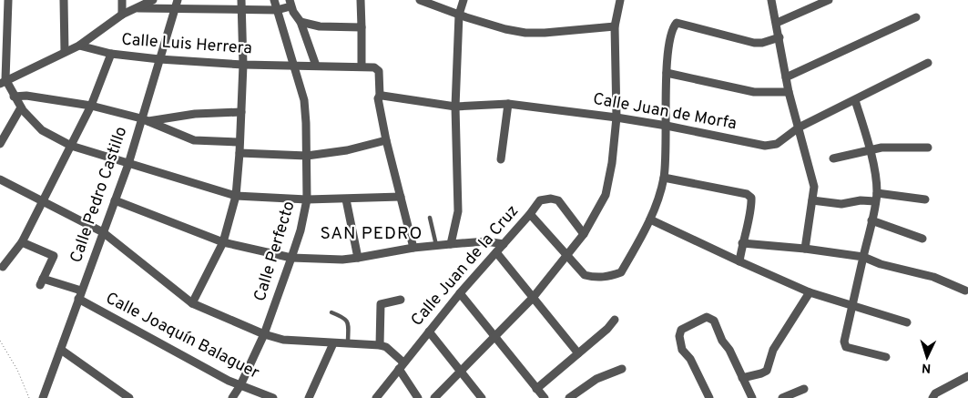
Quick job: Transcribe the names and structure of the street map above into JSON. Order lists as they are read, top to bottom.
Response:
{
  "streets": {
    "street": [
      "Calle Luis Herrera",
      "Calle Juan de Morfa",
      "Calle Pedro Castillo",
      "Calle Perfecto",
      "Calle Juan de la Cruz",
      "Calle Joaquín Balaguer"
    ]
  },
  "crossings": [
    ["Calle Luis Herrera", "Calle Pedro Castillo"],
    ["Calle Luis Herrera", "Calle Perfecto"],
    ["Calle Pedro Castillo", "Calle Joaquín Balaguer"],
    ["Calle Perfecto", "Calle Joaquín Balaguer"]
  ],
  "districts": ["SAN PEDRO"],
  "north": "bottom"
}
